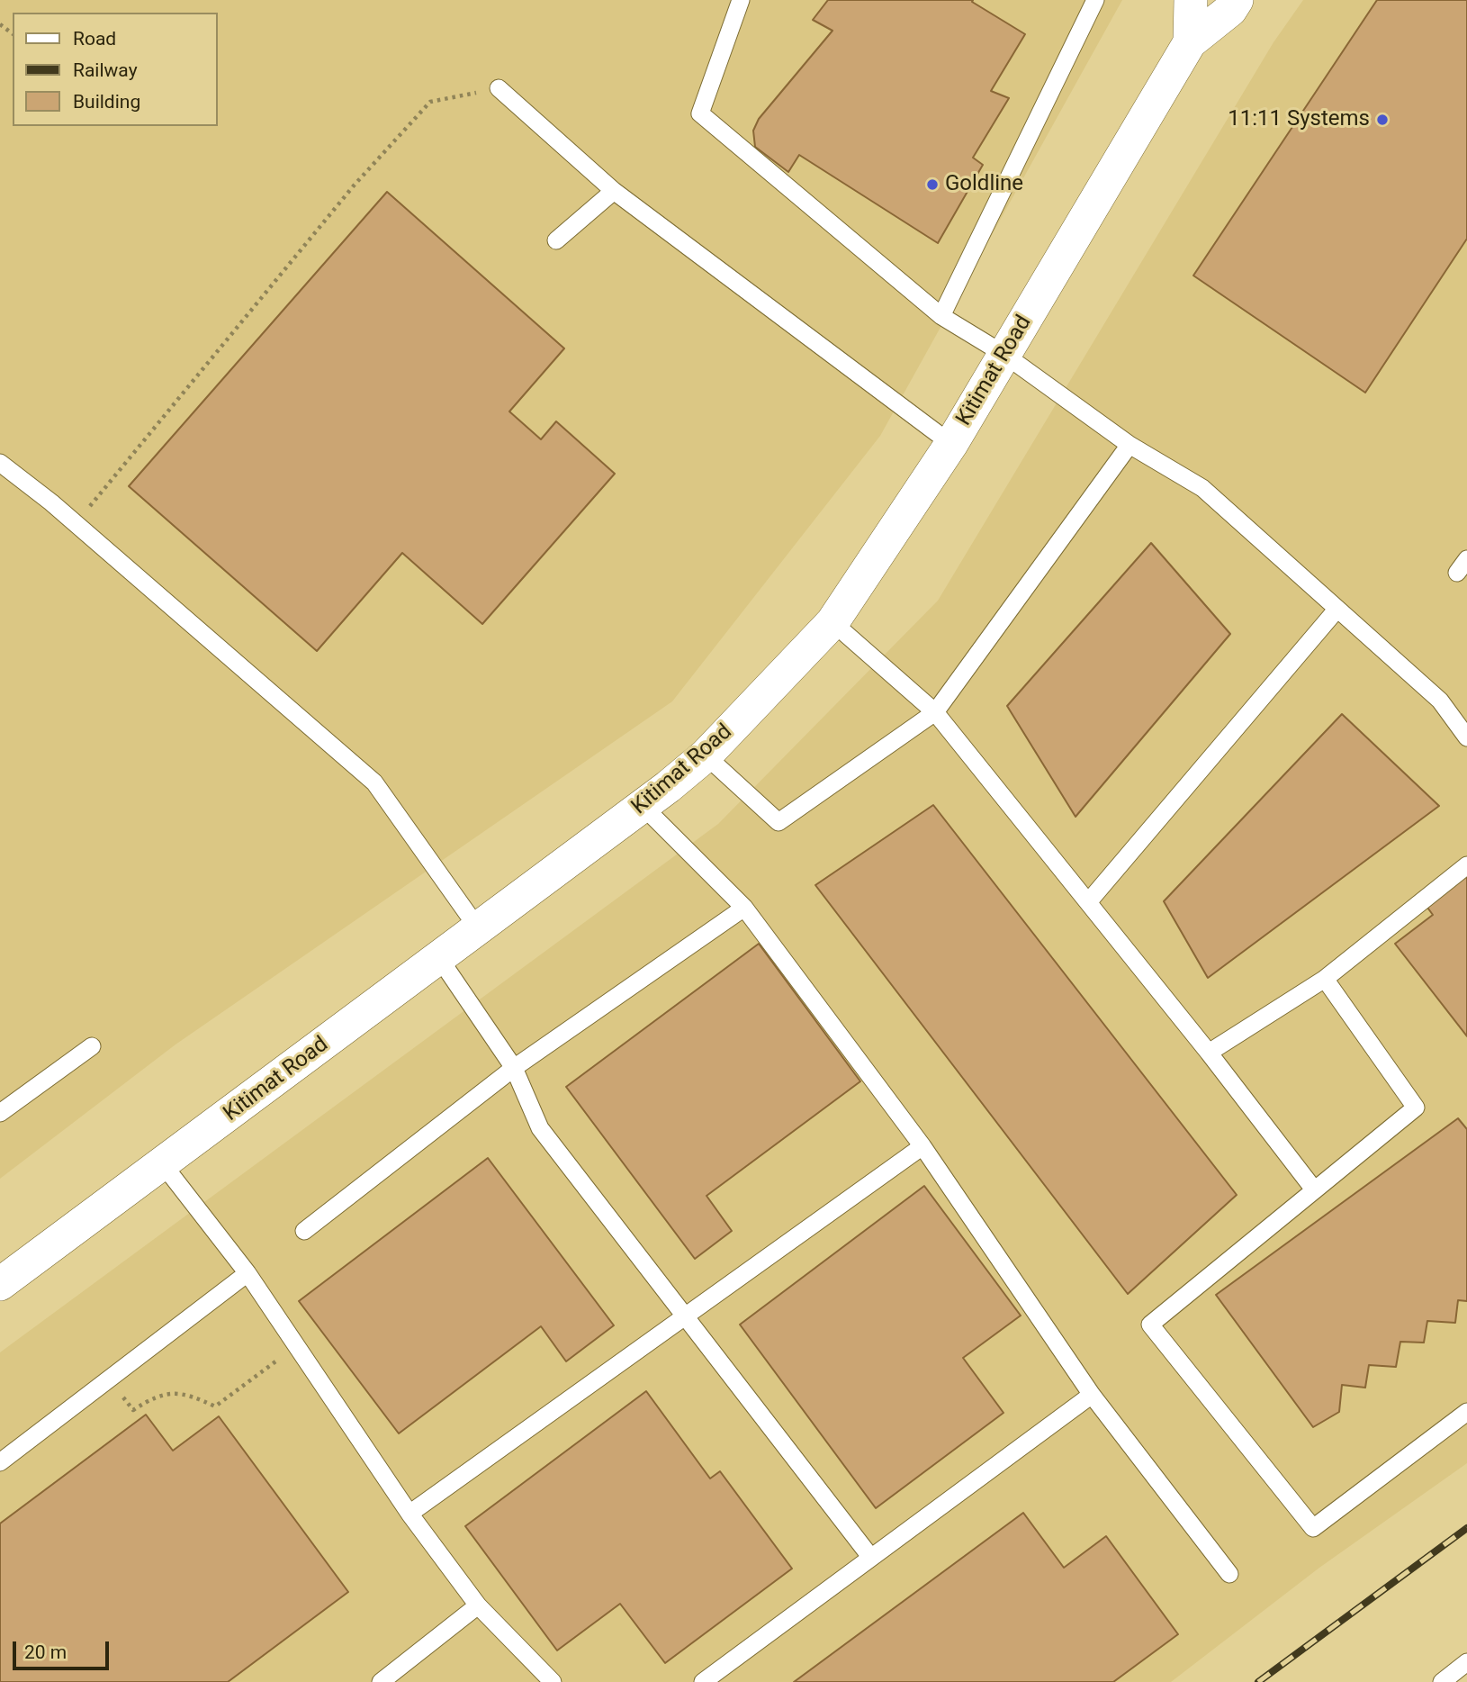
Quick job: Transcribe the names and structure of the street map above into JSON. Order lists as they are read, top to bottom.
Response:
{
  "streets": {
    "street": ["Kitimat Road"]
  },
  "places": ["11:11 Systems", "Goldline"],
  "legend": ["Road", "Railway", "Building"],
  "scale_bar": "20 m"
}
